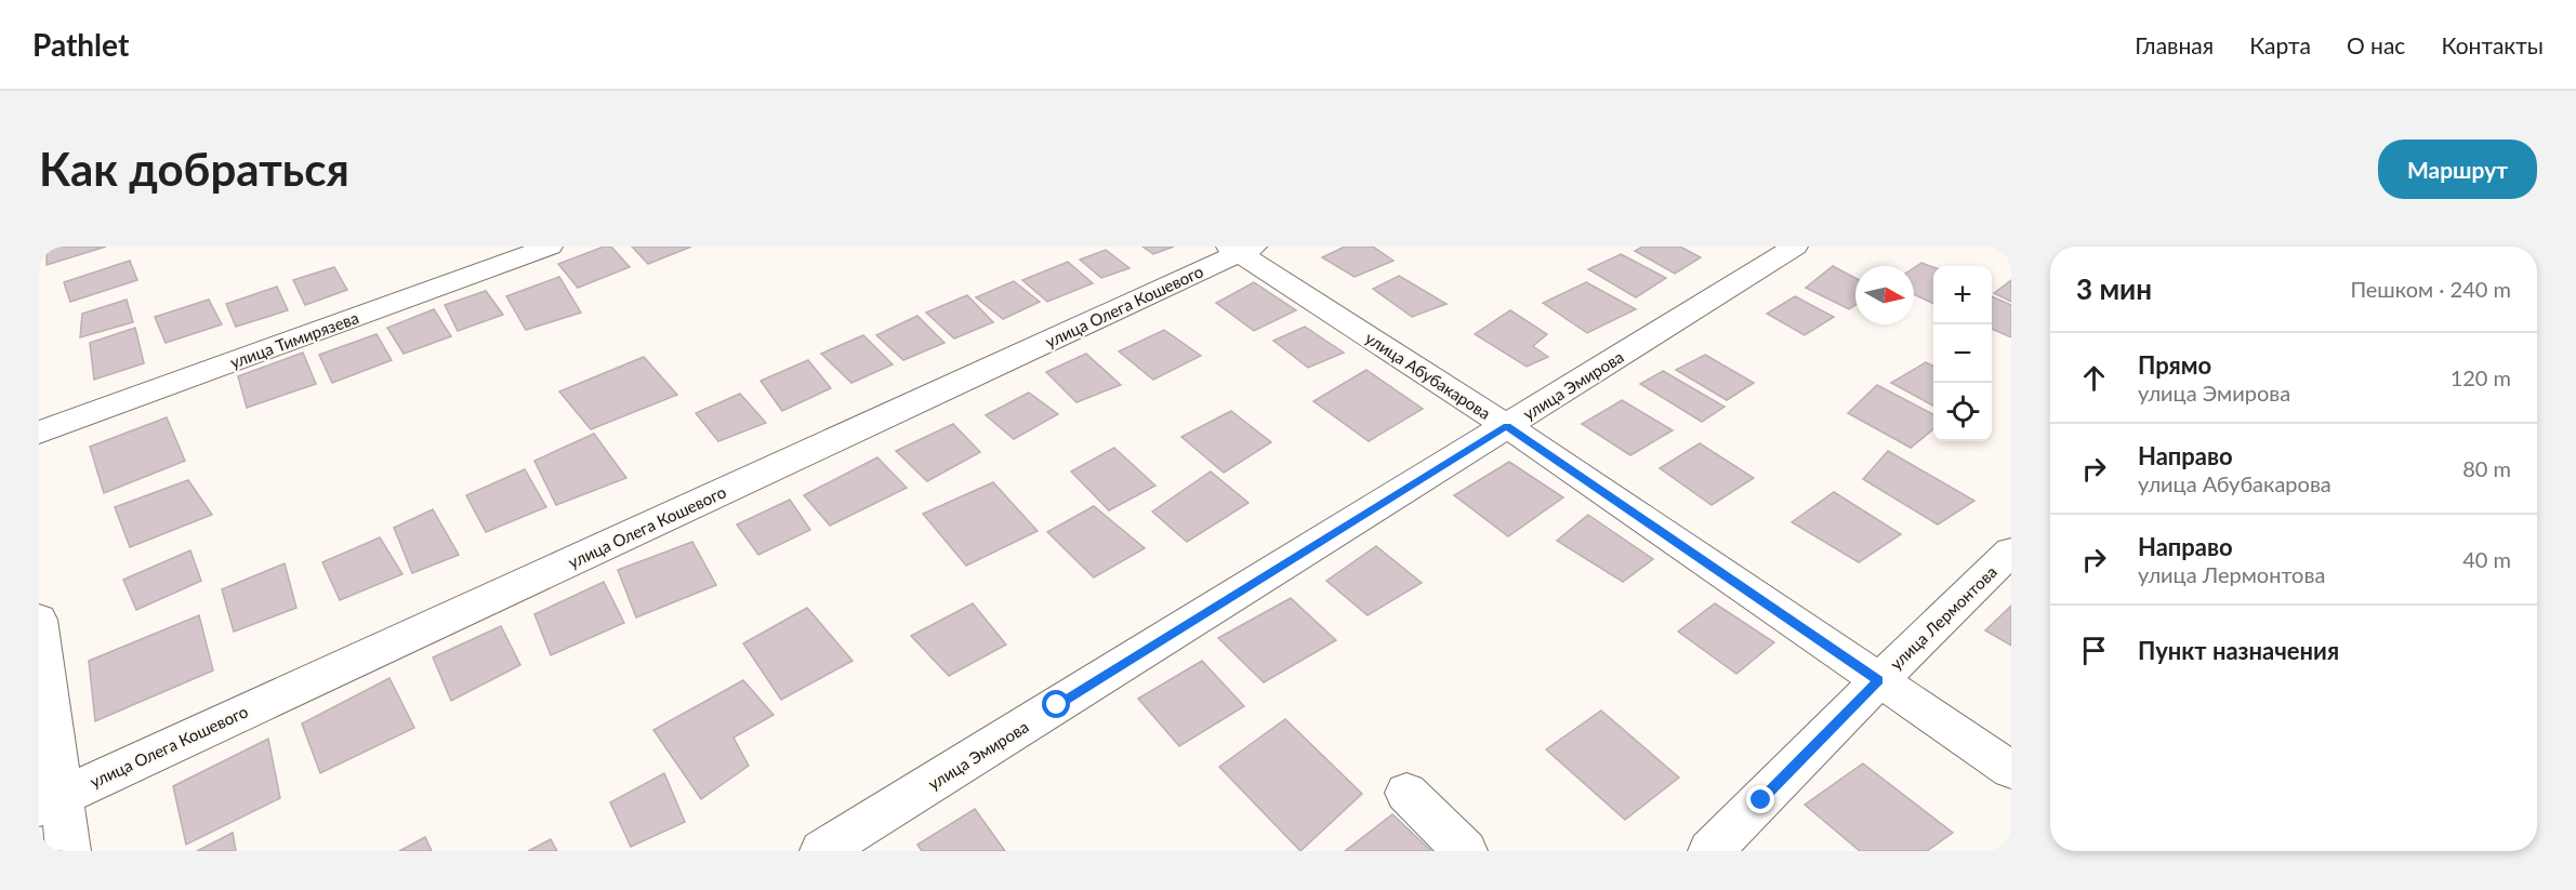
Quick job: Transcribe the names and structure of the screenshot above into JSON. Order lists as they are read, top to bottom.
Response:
{
  "streets": {
    "street": [
      "улица Олега Кошевого",
      "улица Тимирязева",
      "улица Абубакарова",
      "улица Эмирова",
      "улица Лермонтова"
    ]
  },
  "crossings": [
    ["улица Олега Кошевого", "улица Абубакарова"],
    ["улица Абубакарова", "улица Эмирова"],
    ["улица Абубакарова", "улица Лермонтова"]
  ],
  "north": "right",
  "page": {
    "header": "Pathlet",
    "nav": [
      "Главная",
      "Карта",
      "О нас",
      "Контакты"
    ],
    "buttons": "Маршрут",
    "title": "Как добраться",
    "heading": ["3 мин", "Пешком · 240 m"],
    "map_buttons": ["+", "−"],
    "list": [
      ["Прямо", "улица Эмирова", "120 m"],
      ["Направо", "улица Абубакарова", "80 m"],
      ["Направо", "улица Лермонтова", "40 m"],
      "Пункт назначения"
    ]
  }
}
